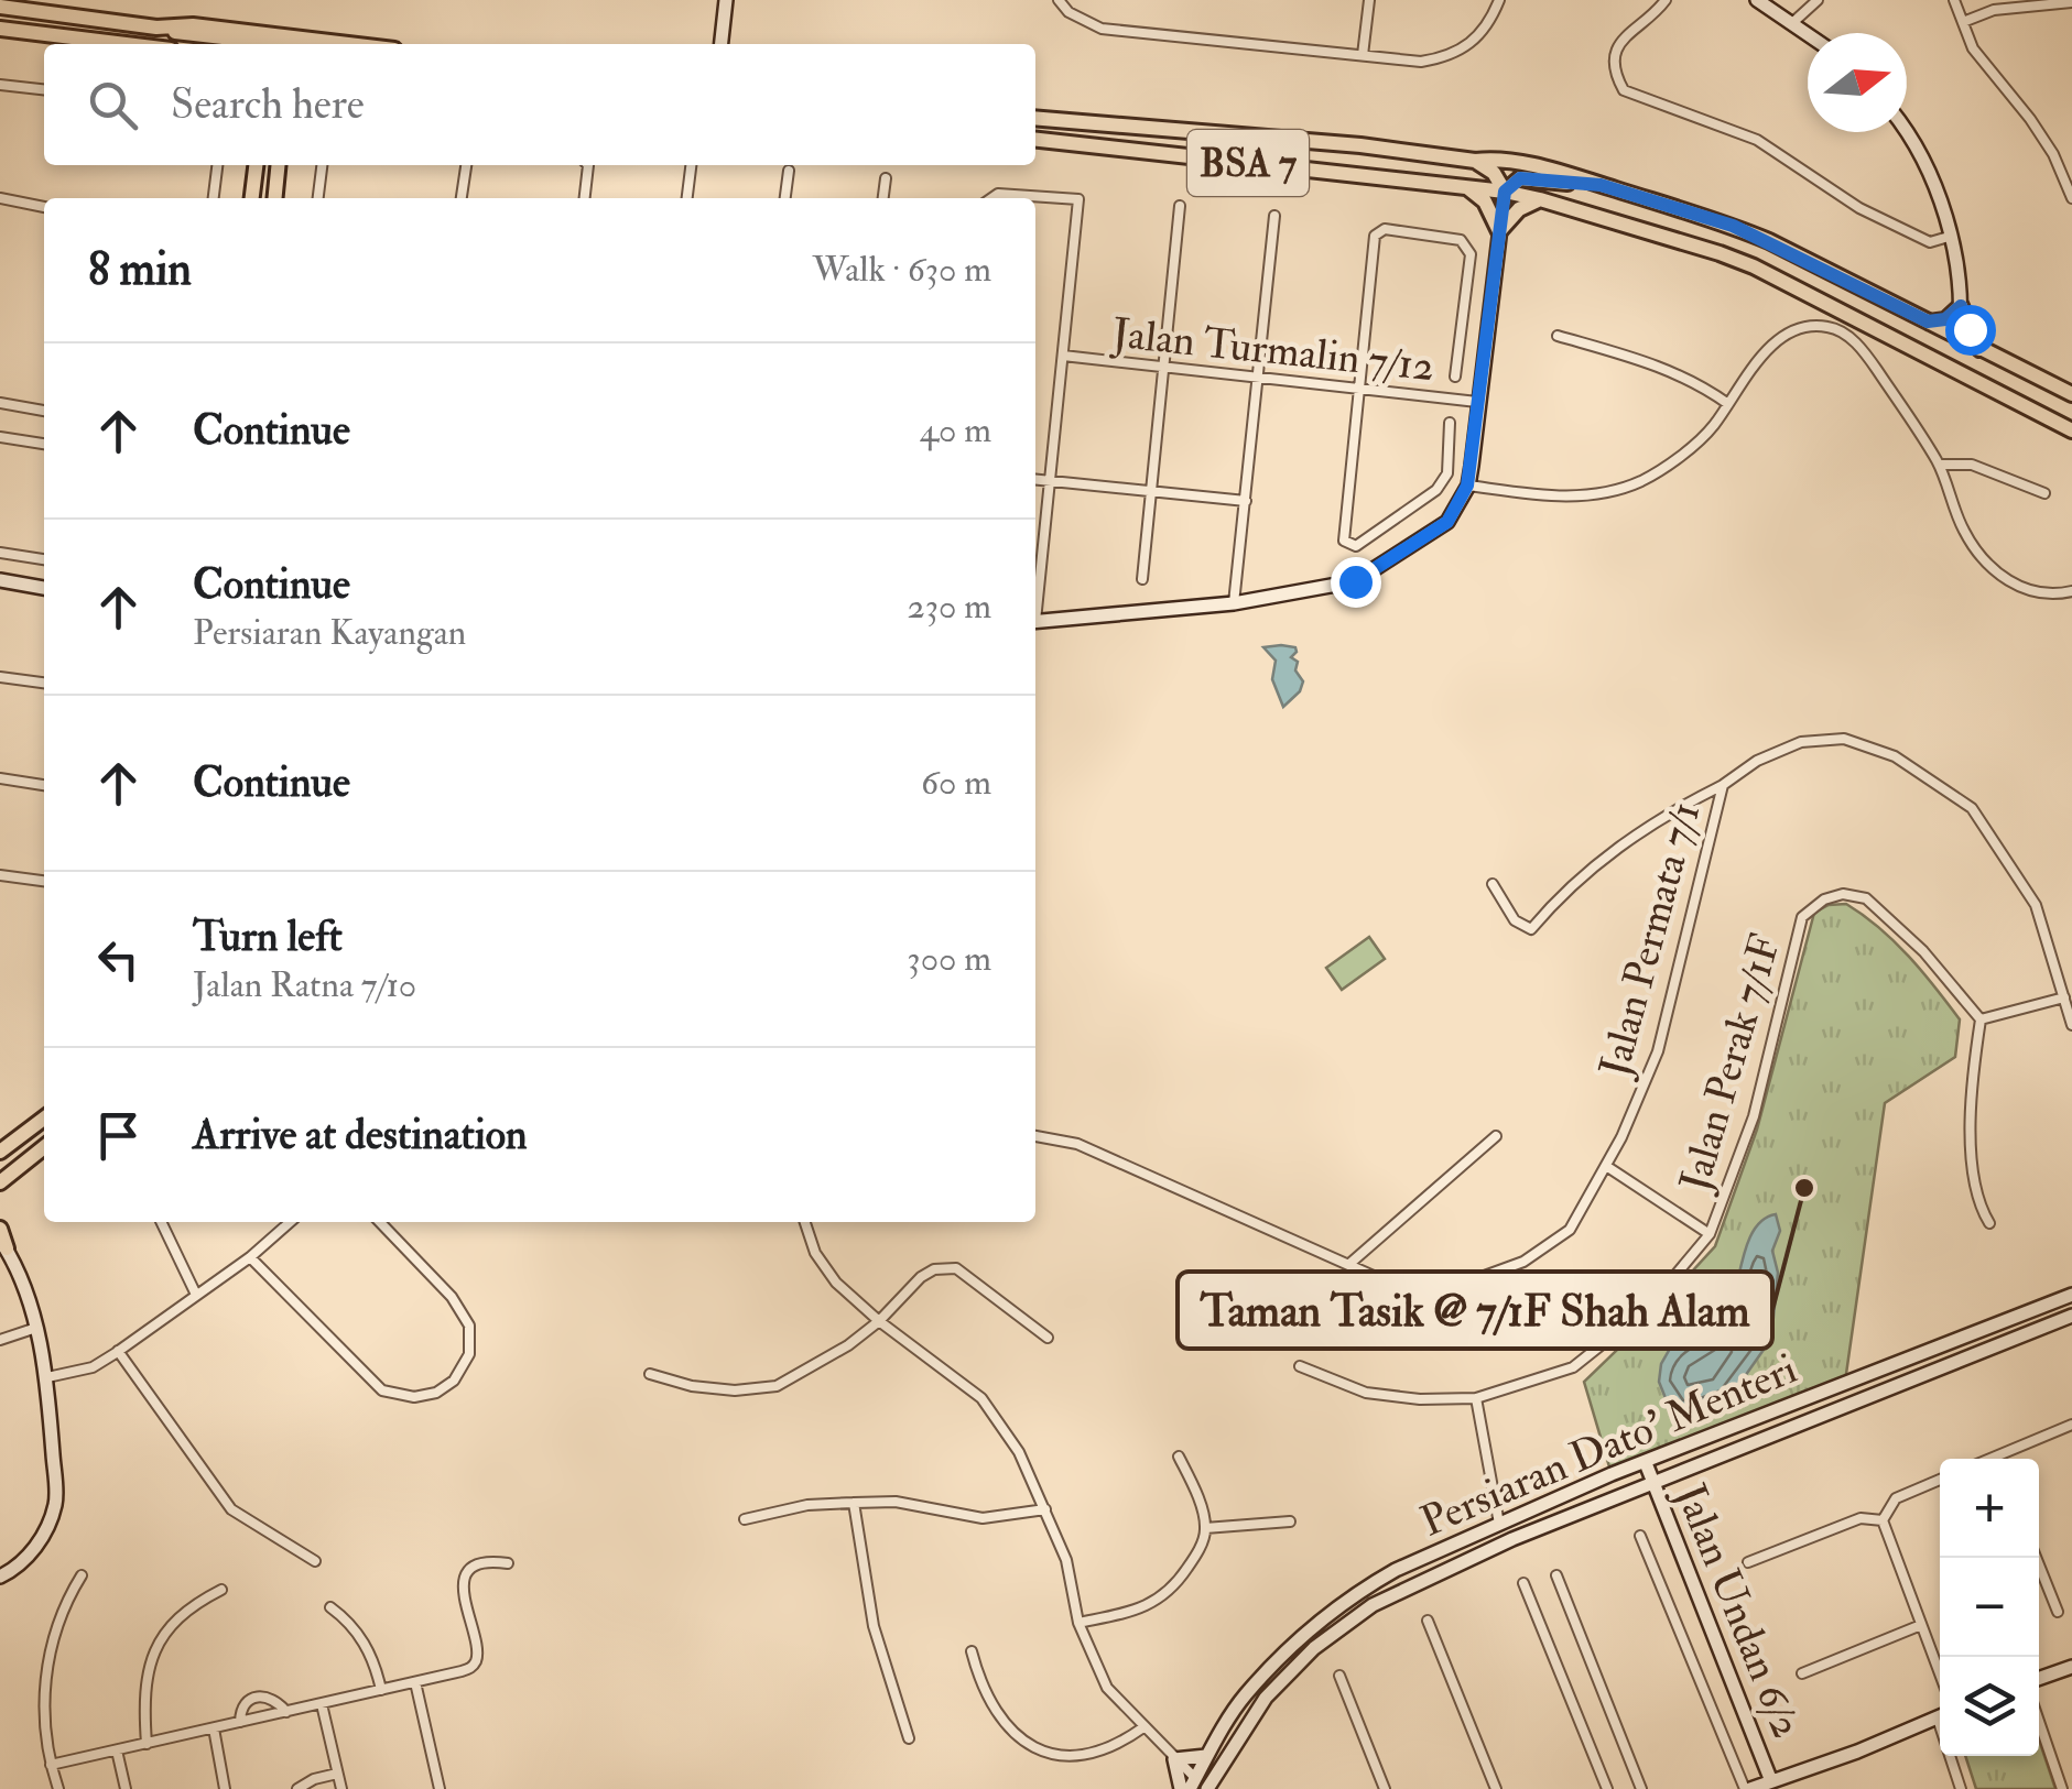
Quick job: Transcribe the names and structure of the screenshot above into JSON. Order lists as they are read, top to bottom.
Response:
{
  "streets": {
    "main road": ["BSA 7"],
    "street": [
      "Jalan Turmalin 7/12",
      "Jalan Permata 7/1",
      "Jalan Perak 7/1F",
      "Persiaran Dato' Menteri",
      "Jalan Undan 6/2"
    ]
  },
  "crossings": [
    ["Persiaran Dato' Menteri", "Jalan Undan 6/2"]
  ],
  "places": ["Taman Tasik @ 7/1F Shah Alam"],
  "north": "right",
  "page": {
    "search": "Search here",
    "heading": ["8 min", "Walk · 630 m"],
    "list": [
      ["Continue", "40 m"],
      ["Continue", "Persiaran Kayangan", "230 m"],
      ["Continue", "60 m"],
      ["Turn left", "Jalan Ratna 7/10", "300 m"],
      "Arrive at destination"
    ],
    "map_buttons": ["+", "−"]
  }
}
